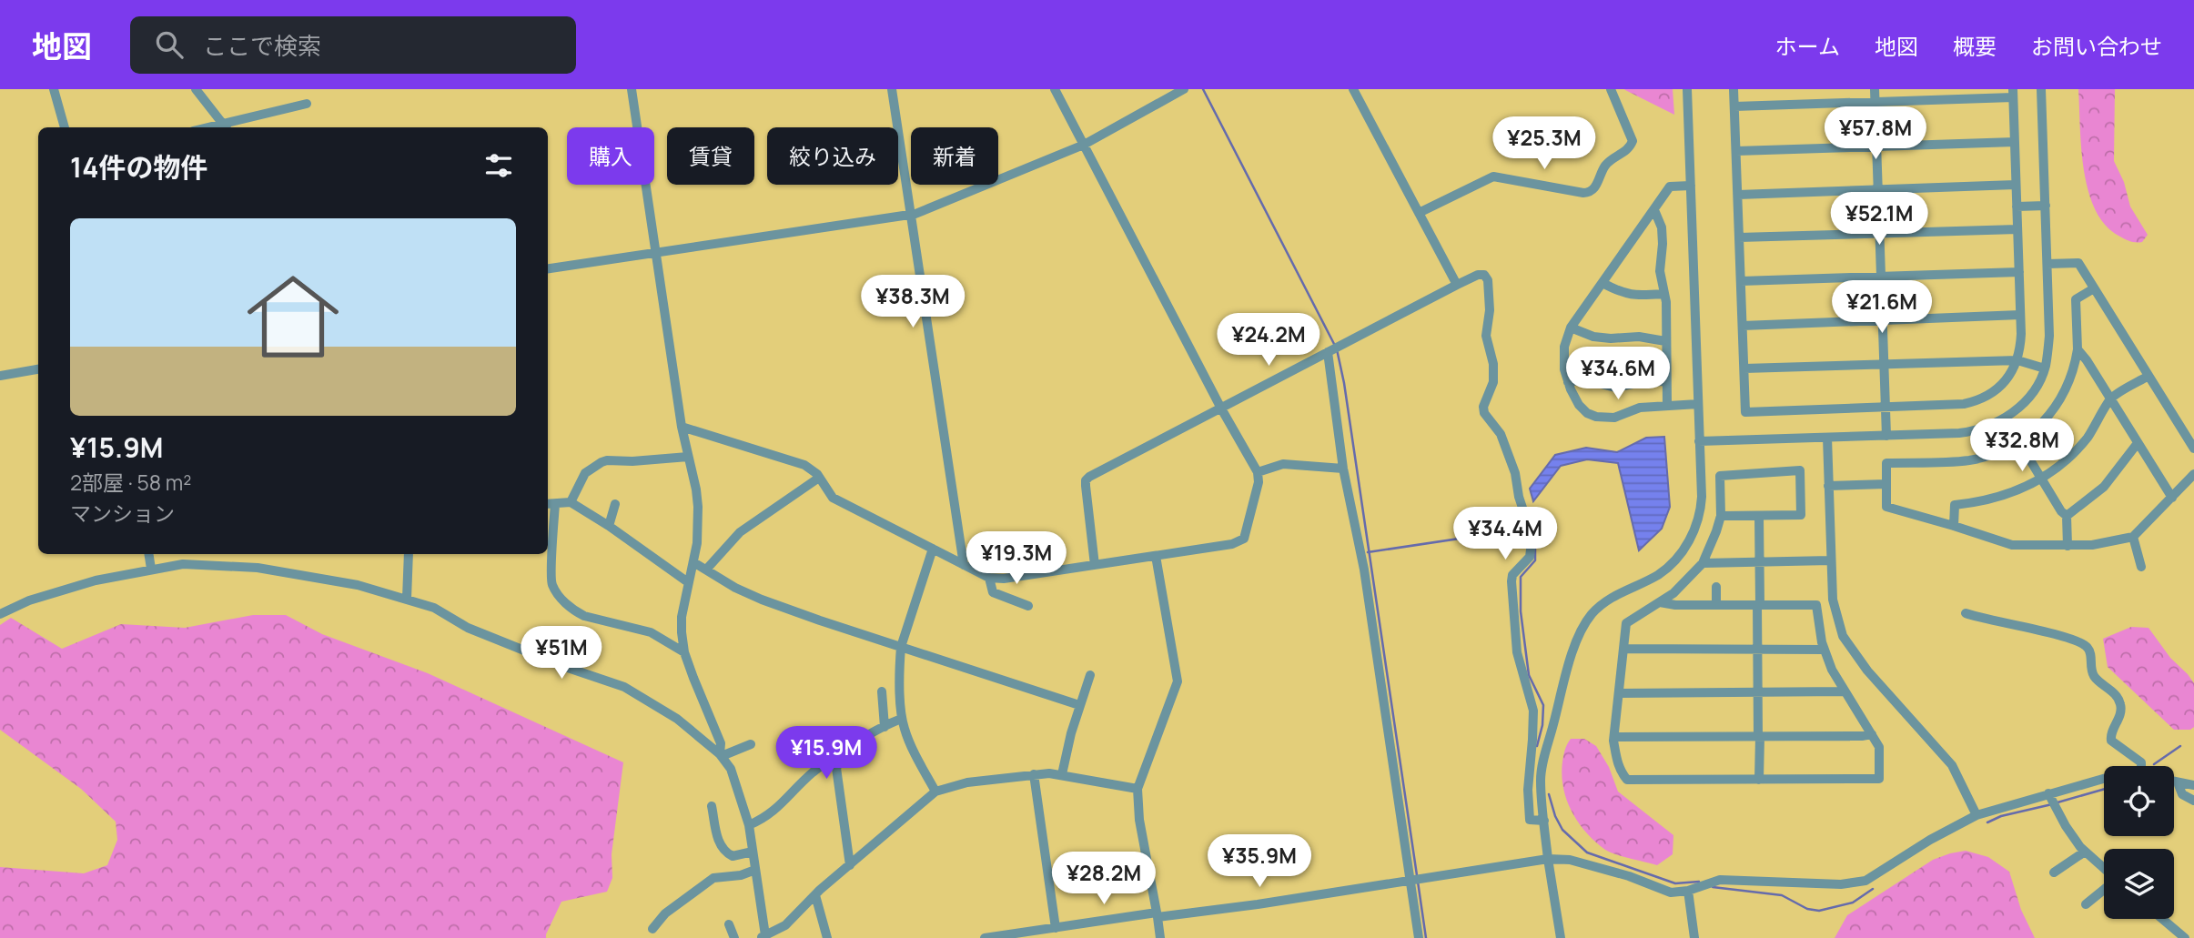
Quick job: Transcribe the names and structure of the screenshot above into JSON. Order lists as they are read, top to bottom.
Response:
{
  "page": {
    "header": "地図",
    "search": "ここで検索",
    "nav": [
      "ホーム",
      "地図",
      "概要",
      "お問い合わせ"
    ],
    "price": [
      "¥57.8M",
      "¥25.3M",
      "¥52.1M",
      "¥38.3M",
      "¥21.6M",
      "¥24.2M",
      "¥34.6M",
      "¥32.8M",
      "¥34.4M",
      "¥19.3M",
      "¥51M",
      "¥15.9M",
      "¥35.9M",
      "¥28.2M"
    ],
    "chip": [
      "購入",
      "賃貸",
      "絞り込み",
      "新着"
    ],
    "heading": "14件の物件",
    "list": [
      {
        "name": "¥15.9M",
        "note": "2部屋 · 58 m² · マンション"
      }
    ]
  }
}
